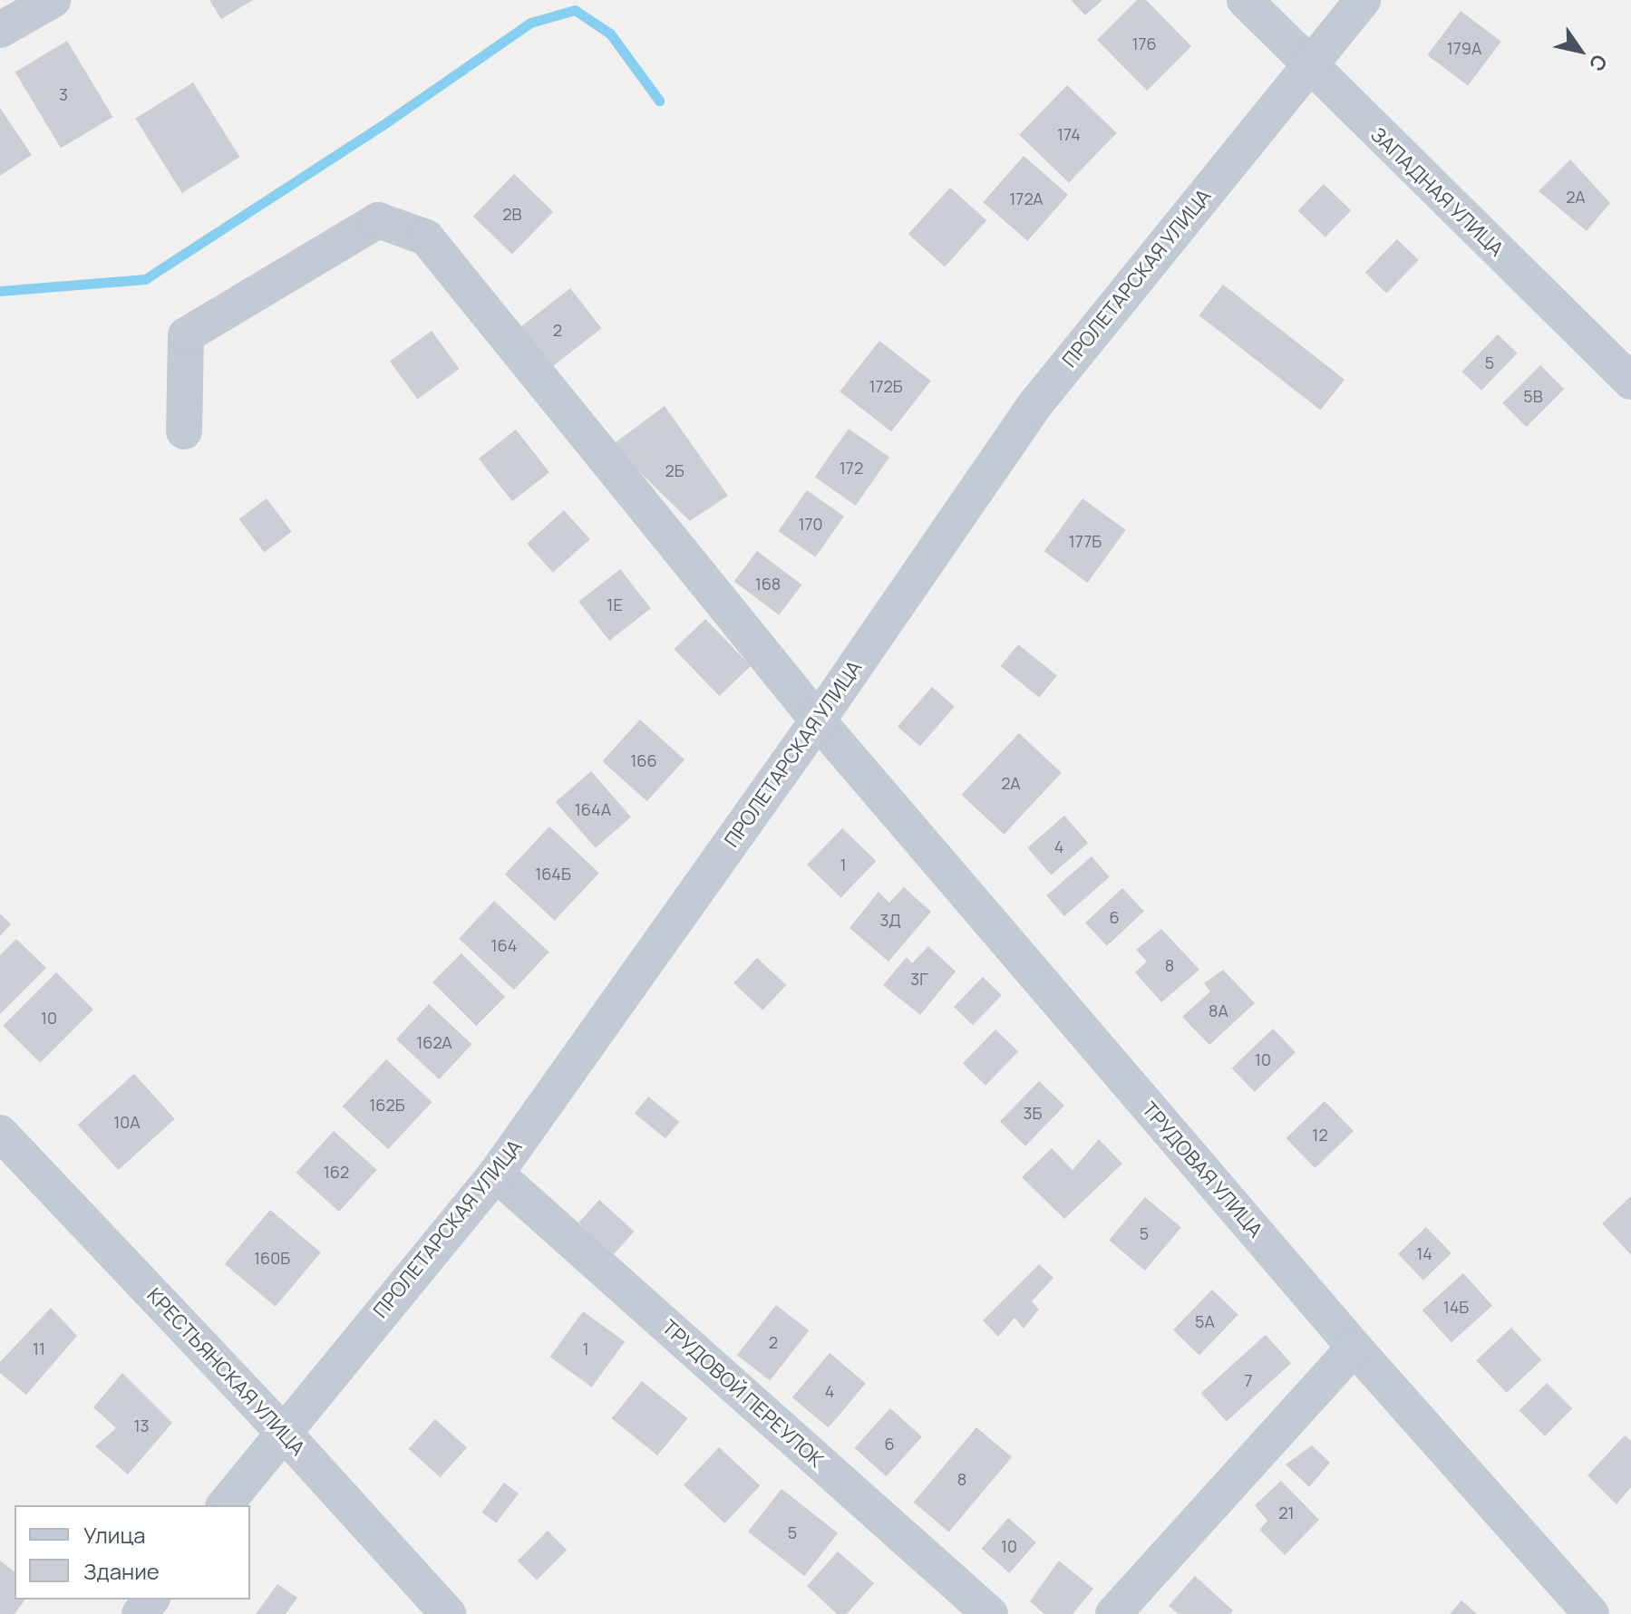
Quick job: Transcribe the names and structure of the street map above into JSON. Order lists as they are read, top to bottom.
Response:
{
  "streets": {
    "street": [
      "ЗАПАДНАЯ УЛИЦА",
      "ПРОЛЕТАРСКАЯ УЛИЦА",
      "ТРУДОВАЯ УЛИЦА",
      "КРЕСТЬЯНСКАЯ УЛИЦА",
      "ТРУДОВОЙ ПЕРЕУЛОК"
    ]
  },
  "crossings": [
    ["ЗАПАДНАЯ УЛИЦА", "ПРОЛЕТАРСКАЯ УЛИЦА"],
    ["ПРОЛЕТАРСКАЯ УЛИЦА", "ТРУДОВАЯ УЛИЦА"],
    ["ПРОЛЕТАРСКАЯ УЛИЦА", "КРЕСТЬЯНСКАЯ УЛИЦА"],
    ["ПРОЛЕТАРСКАЯ УЛИЦА", "ТРУДОВОЙ ПЕРЕУЛОК"]
  ],
  "house_numbers": [
    "176",
    "179А",
    "3",
    "174",
    "2А",
    "172А",
    "2В",
    "2",
    "5",
    "172Б",
    "5В",
    "172",
    "2Б",
    "170",
    "177Б",
    "168",
    "1Е",
    "166",
    "2А",
    "164А",
    "4",
    "1",
    "164Б",
    "6",
    "3Д",
    "164",
    "8",
    "3Г",
    "8А",
    "10",
    "162А",
    "10",
    "162Б",
    "3Б",
    "10А",
    "12",
    "162",
    "5",
    "14",
    "160Б",
    "14Б",
    "5А",
    "2",
    "11",
    "1",
    "7",
    "4",
    "13",
    "6",
    "8",
    "21",
    "5",
    "10"
  ],
  "legend": ["Улица", "Здание"],
  "north": "bottom right"
}
